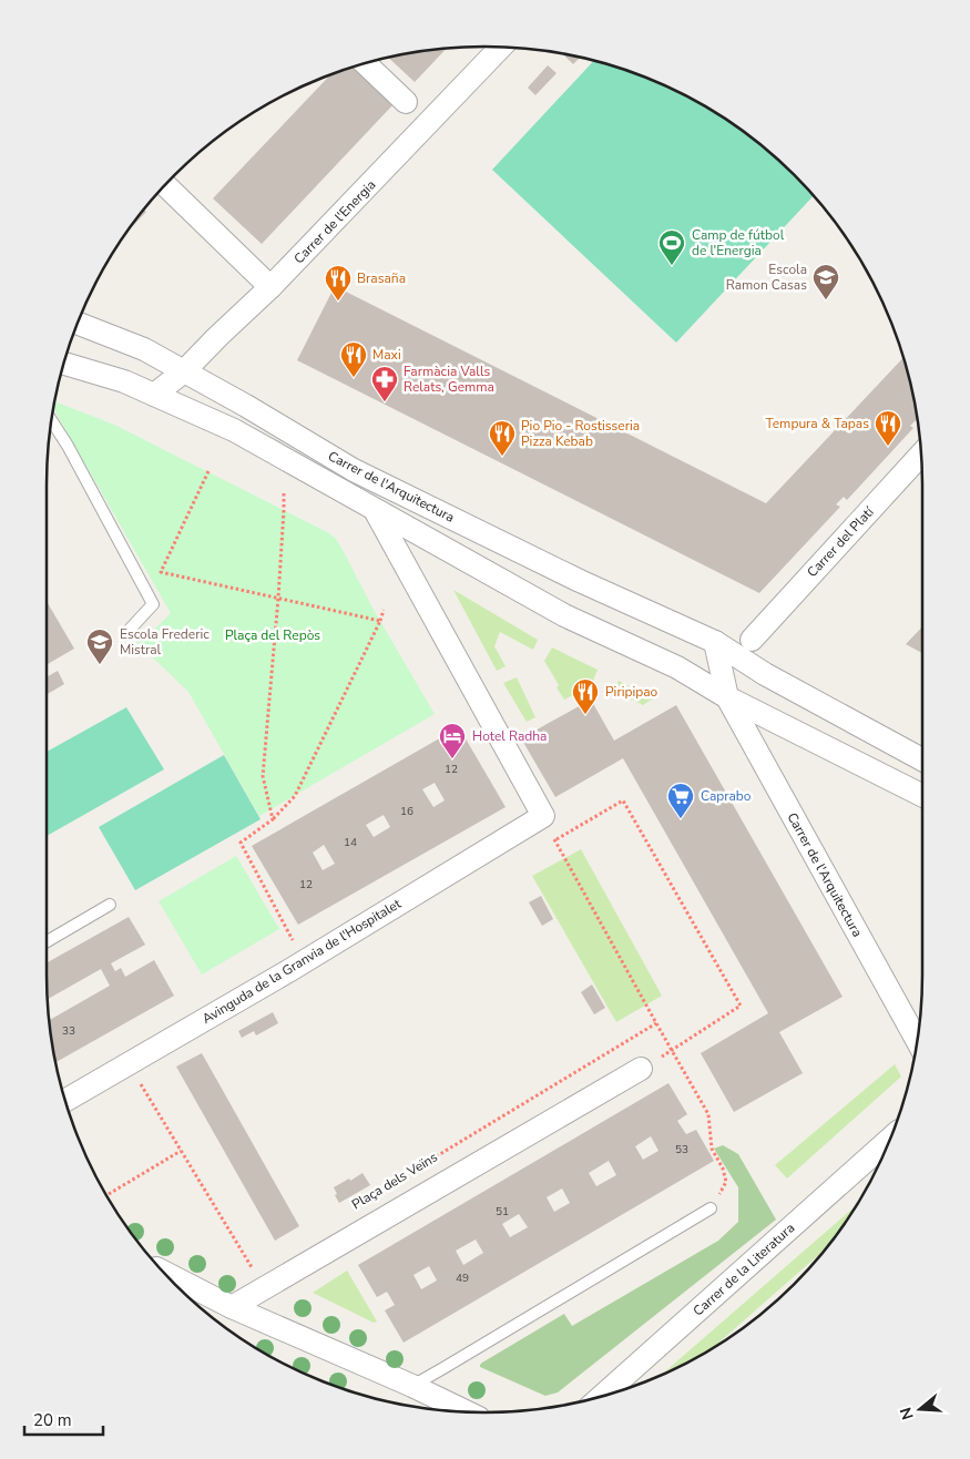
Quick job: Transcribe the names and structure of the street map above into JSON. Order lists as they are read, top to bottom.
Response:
{
  "streets": {
    "street": [
      "Carrer de l'Energia",
      "Carrer de l'Arquitectura",
      "Carrer del Platí",
      "Avinguda de la Granvia de l'Hospitalet",
      "Plaça dels Veïns",
      "Carrer de la Literatura"
    ]
  },
  "crossings": [
    ["Carrer de l'Energia", "Carrer de l'Arquitectura"],
    ["Carrer de l'Arquitectura", "Avinguda de la Granvia de l'Hospitalet"]
  ],
  "parks": ["Plaça del Repòs"],
  "places": {
    "sports": ["Camp de fútbol de l'Energia"],
    "school or university": ["Escola Ramon Casas", "Escola Frederic Mistral"],
    "restaurant": [
      "Brasaña",
      "Maxi",
      "Tempura & Tapas",
      "Pio Pio - Rostisseria Pizza Kebab",
      "Piripipao"
    ],
    "pharmacy": ["Farmàcia Valls Relats, Gemma"],
    "hotel": ["Hotel Radha"],
    "supermarket": ["Caprabo"]
  },
  "house_numbers": [
    "12",
    "16",
    "14",
    "12",
    "33",
    "53",
    "51",
    "49"
  ],
  "scale_bar": "20 m",
  "north": "left"
}
